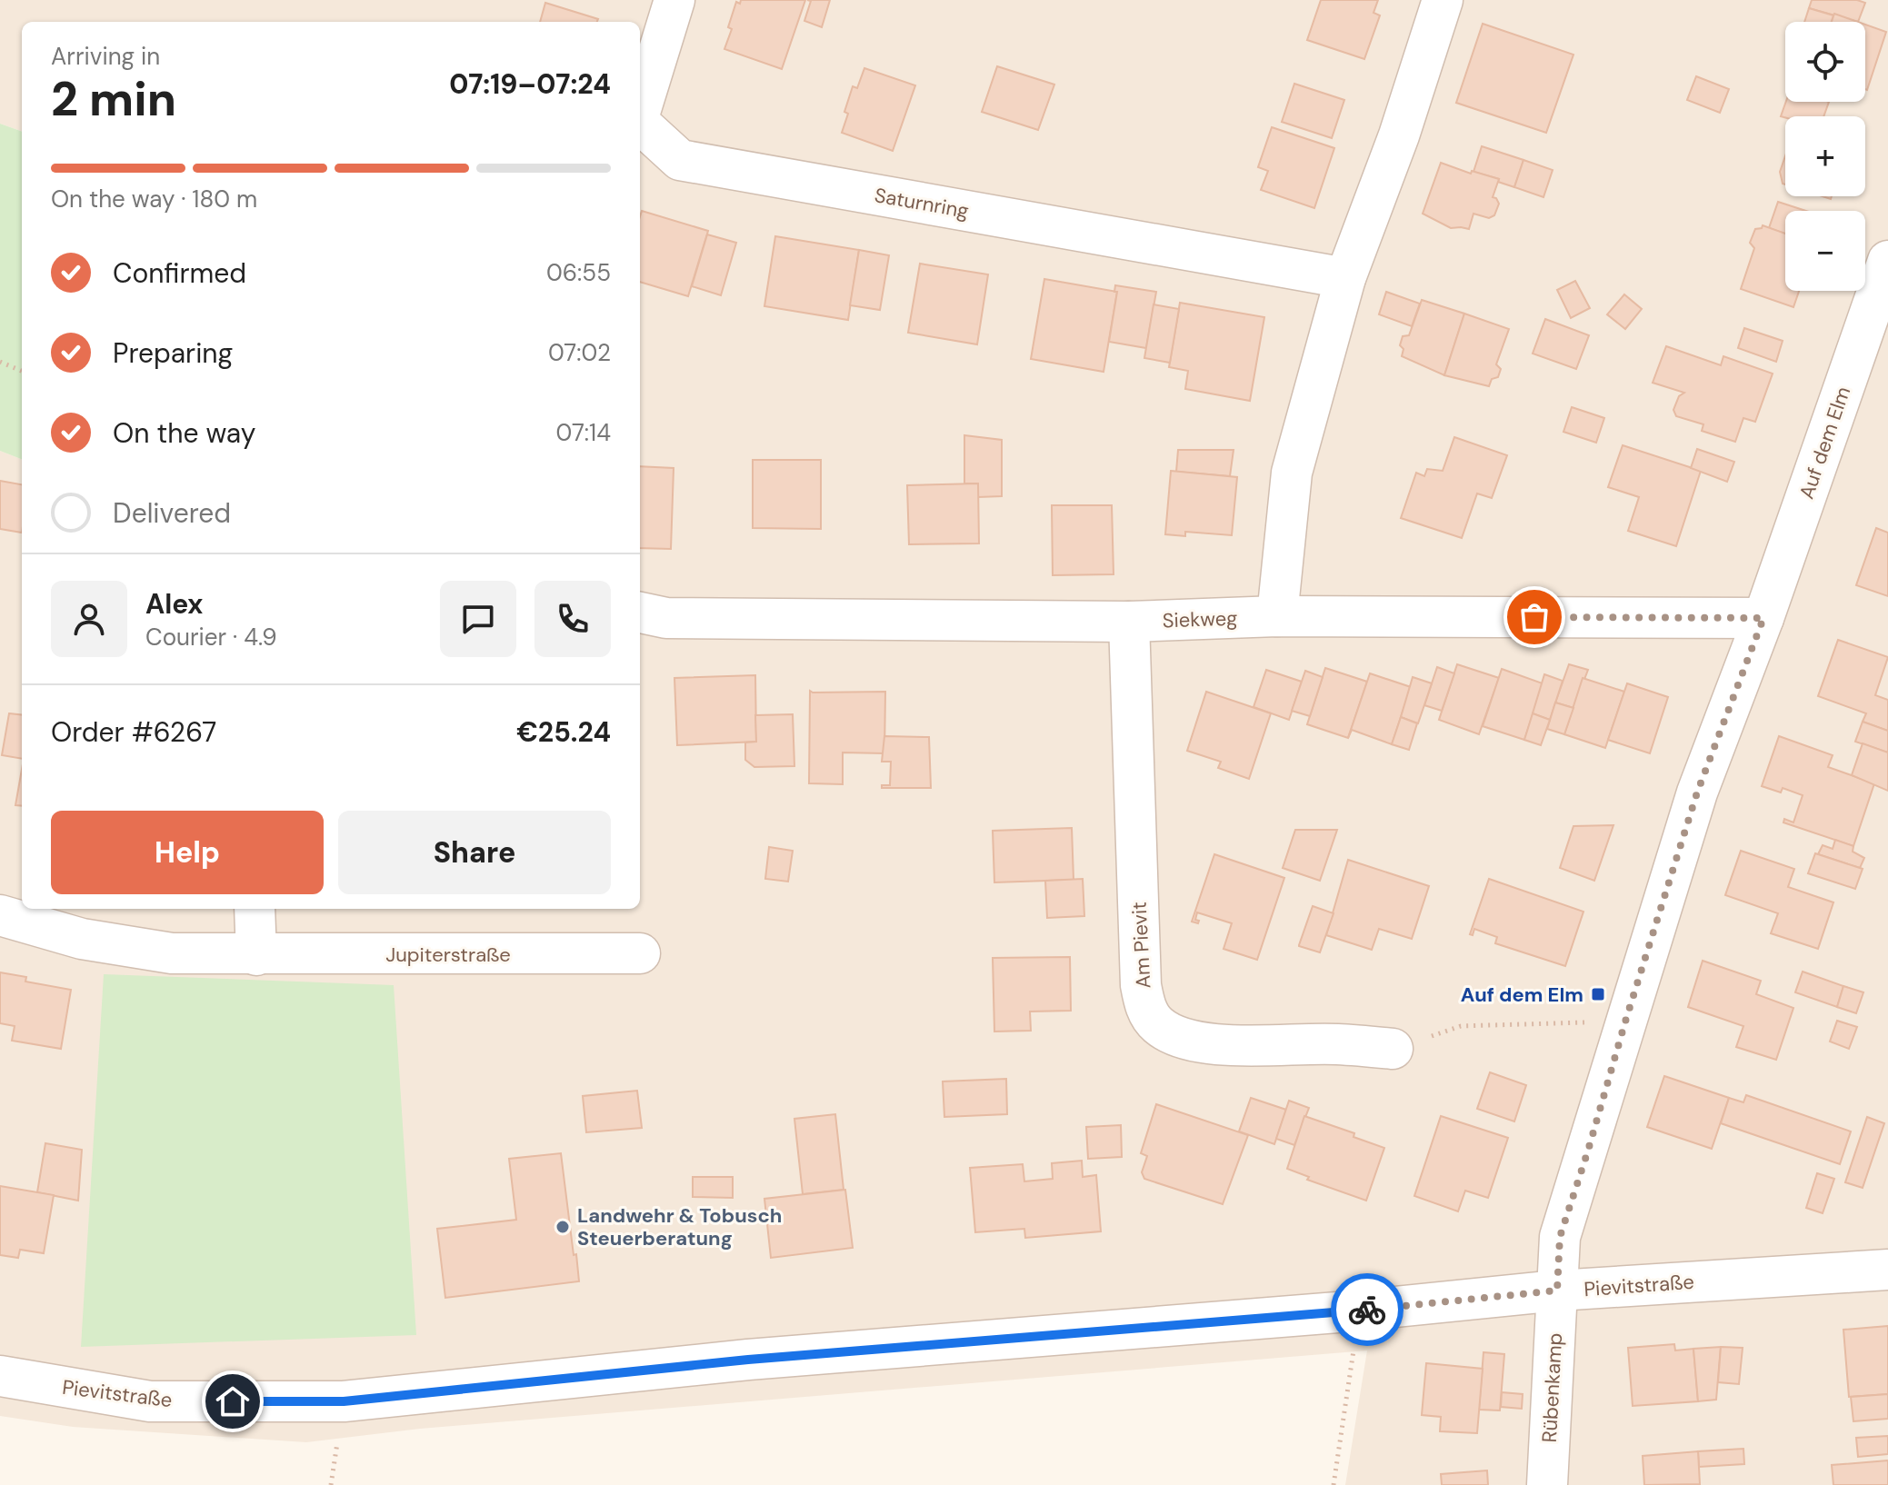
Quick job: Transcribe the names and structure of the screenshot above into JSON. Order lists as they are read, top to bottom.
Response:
{
  "streets": {
    "street": [
      "Saturnring",
      "Auf dem Elm",
      "Siekweg",
      "Am Pievit",
      "Jupiterstraße",
      "Pievitstraße",
      "Rübenkamp"
    ]
  },
  "crossings": [
    ["Auf dem Elm", "Siekweg"],
    ["Auf dem Elm", "Pievitstraße"],
    ["Auf dem Elm", "Rübenkamp"],
    ["Siekweg", "Am Pievit"],
    ["Pievitstraße", "Rübenkamp"]
  ],
  "places": {
    "transit": ["Auf dem Elm"],
    "other": ["Landwehr & Tobusch Steuerberatung"]
  },
  "page": {
    "map_buttons": ["+", "−"],
    "heading": ["2 min", "Arriving in", "07:19–07:24"],
    "panel": [
      "Alex",
      "Courier · 4.9",
      "Order #6267",
      "€25.24"
    ],
    "bar": "On the way · 180 m",
    "list": [
      ["Confirmed", "06:55"],
      ["Preparing", "07:02"],
      ["On the way", "07:14"],
      "Delivered"
    ],
    "buttons": ["Help", "Share"]
  }
}
